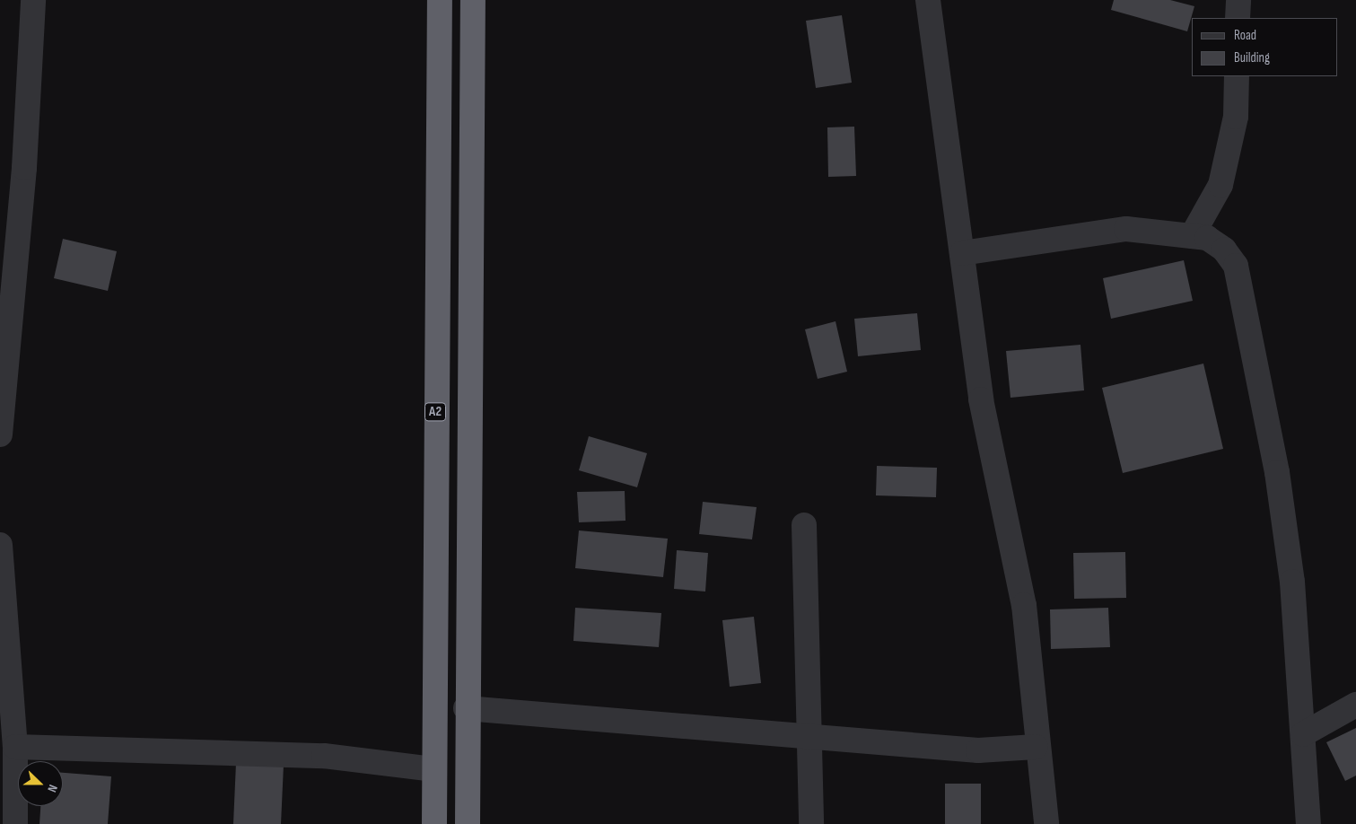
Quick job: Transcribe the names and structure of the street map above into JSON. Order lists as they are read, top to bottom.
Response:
{
  "streets": {
    "highway": ["A2"]
  },
  "legend": ["Road", "Building"],
  "north": "right"
}
